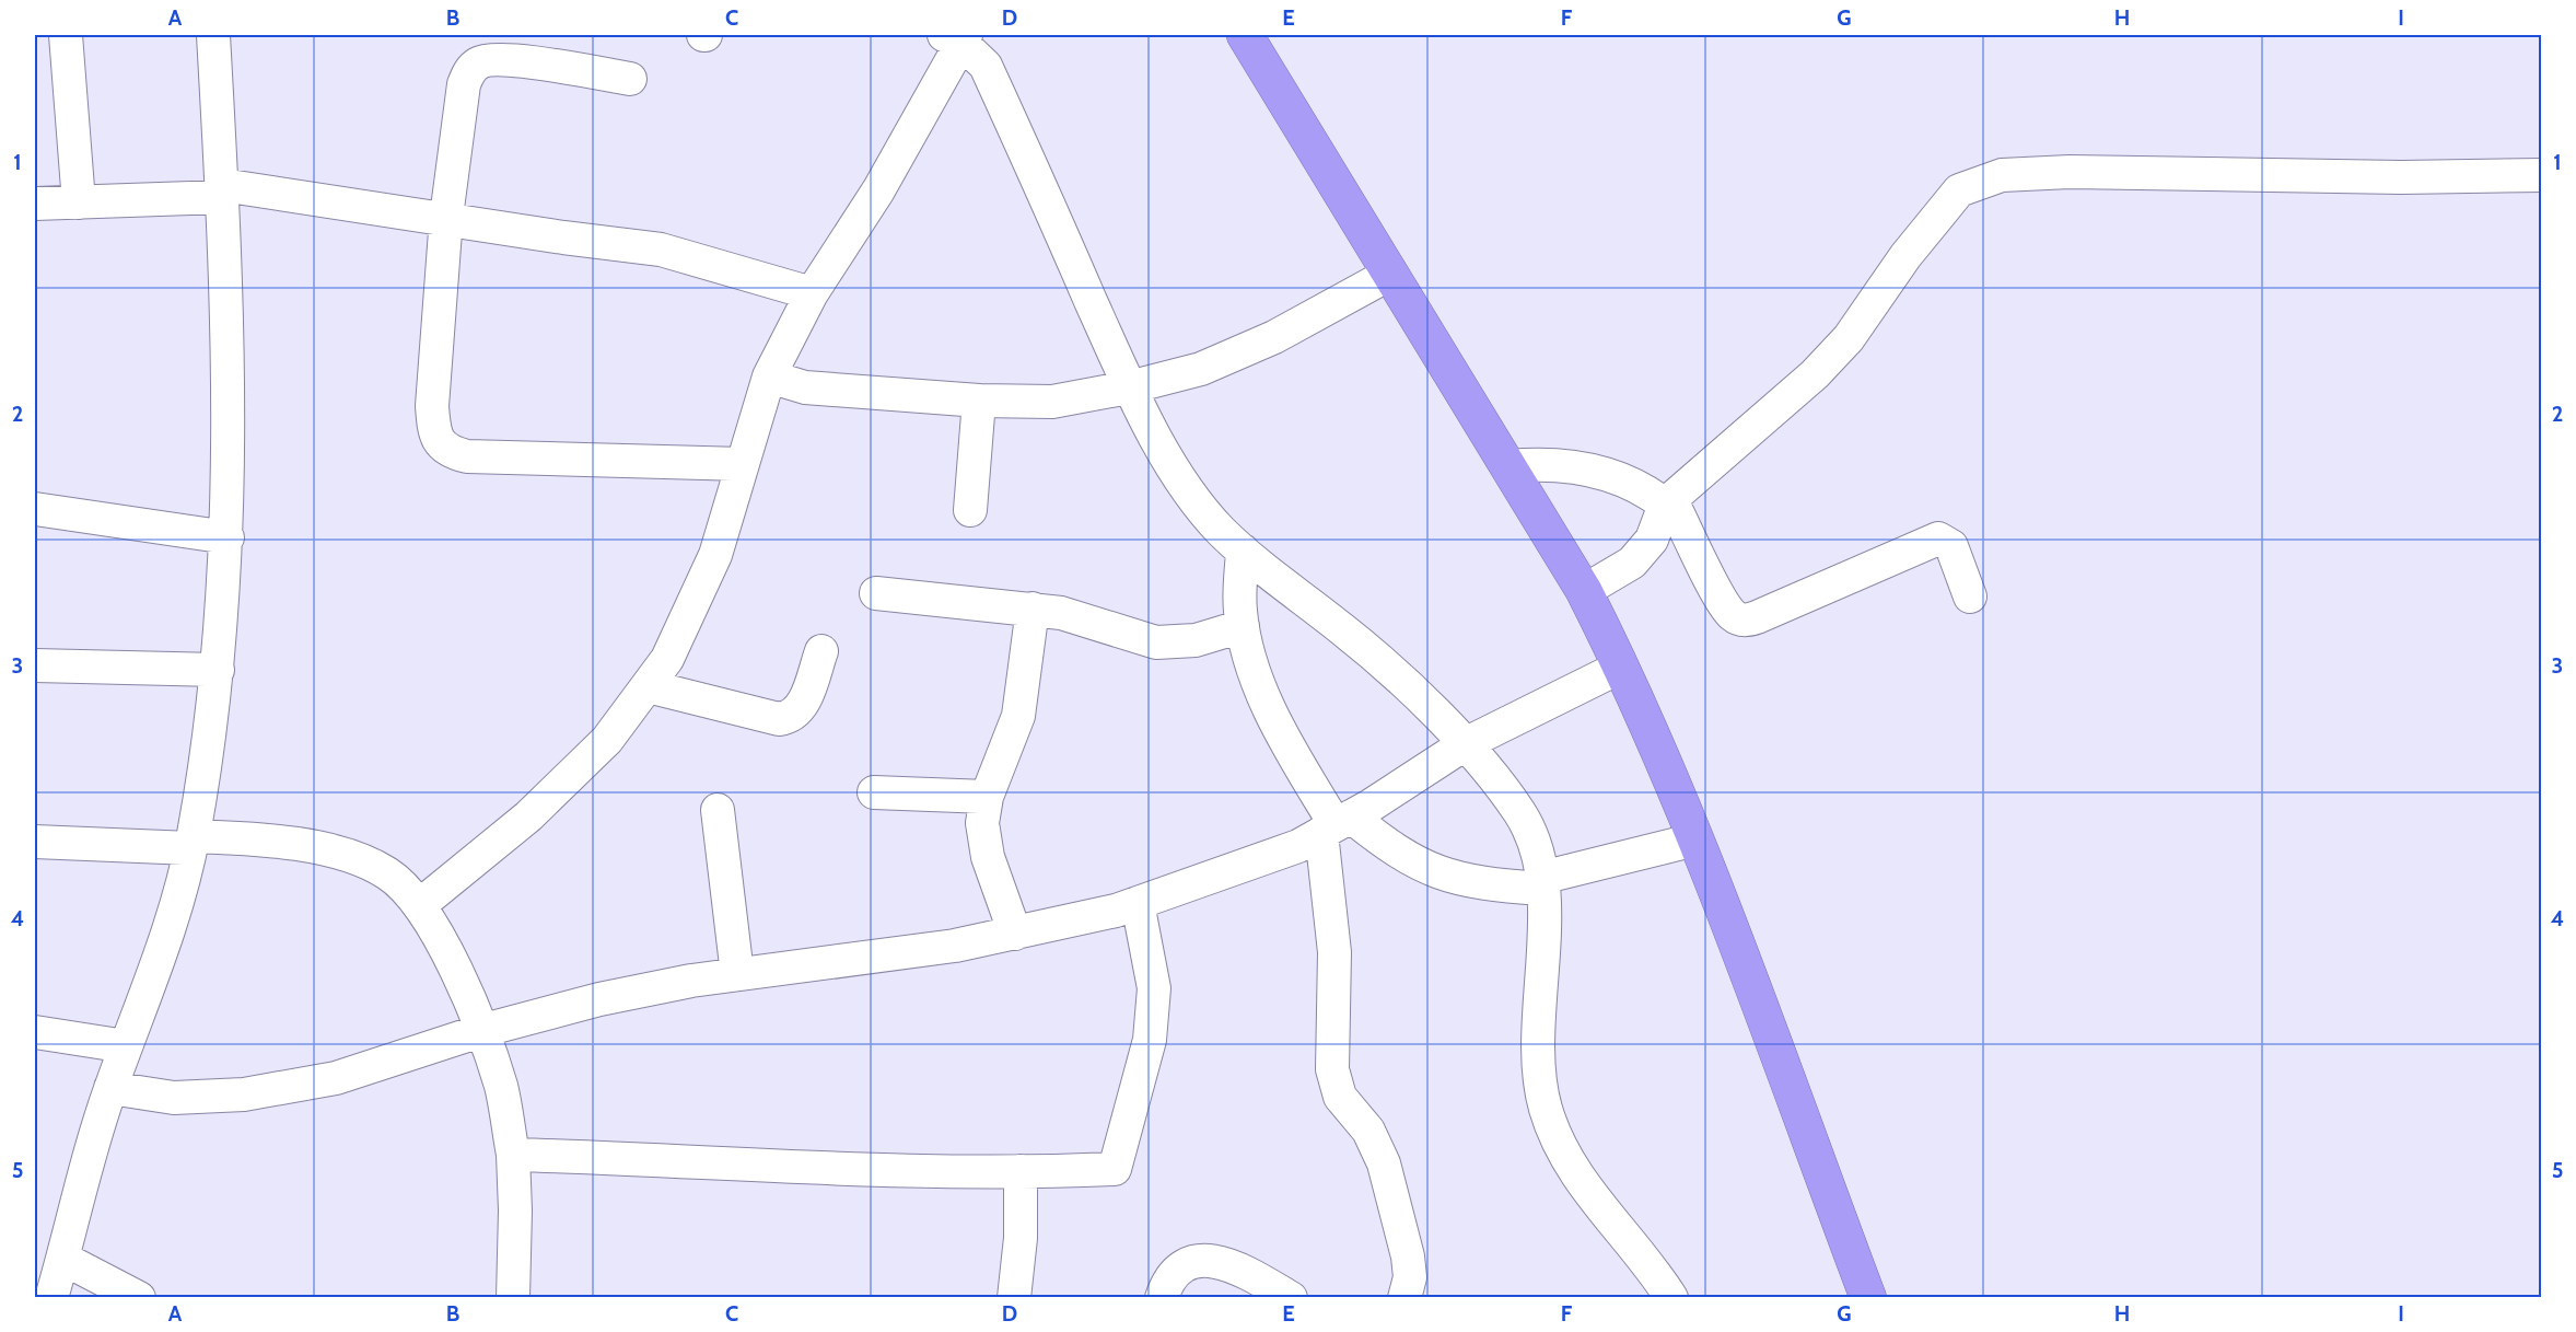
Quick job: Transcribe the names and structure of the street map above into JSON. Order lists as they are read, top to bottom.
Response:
{
  "grid": {
    "columns": [
      "A",
      "B",
      "C",
      "D",
      "E",
      "F",
      "G",
      "H",
      "I"
    ],
    "rows": [
      "1",
      "2",
      "3",
      "4",
      "5"
    ]
  }
}
